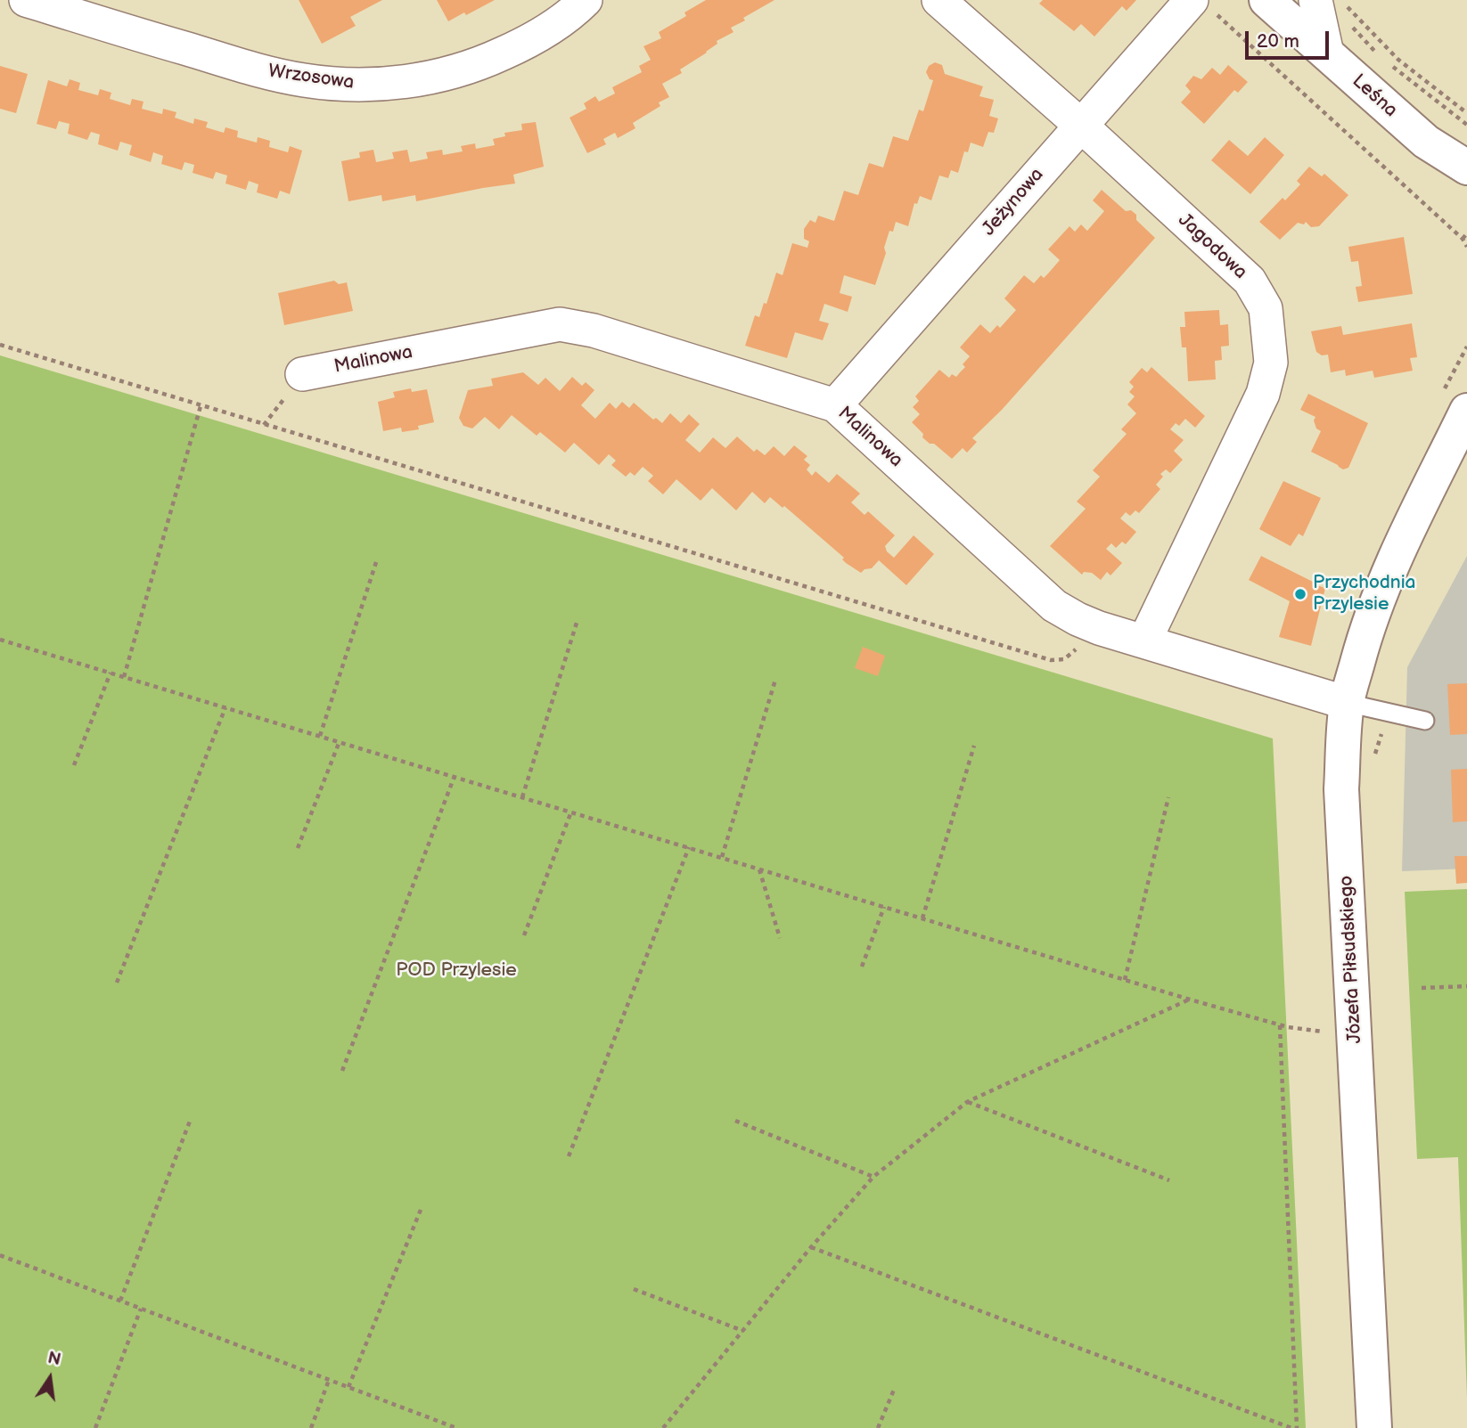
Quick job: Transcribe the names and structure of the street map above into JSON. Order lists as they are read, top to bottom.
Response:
{
  "streets": {
    "street": [
      "Wrzosowa",
      "Leśna",
      "Jeżynowa",
      "Jagodowa",
      "Malinowa",
      "Józefa Piłsudskiego"
    ]
  },
  "crossings": [
    ["Jeżynowa", "Jagodowa"],
    ["Jeżynowa", "Malinowa"],
    ["Jagodowa", "Malinowa"],
    ["Malinowa", "Józefa Piłsudskiego"]
  ],
  "parks": ["POD Przylesie"],
  "places": ["Przychodnia Przylesie"],
  "scale_bar": "20 m",
  "north": "top"
}
